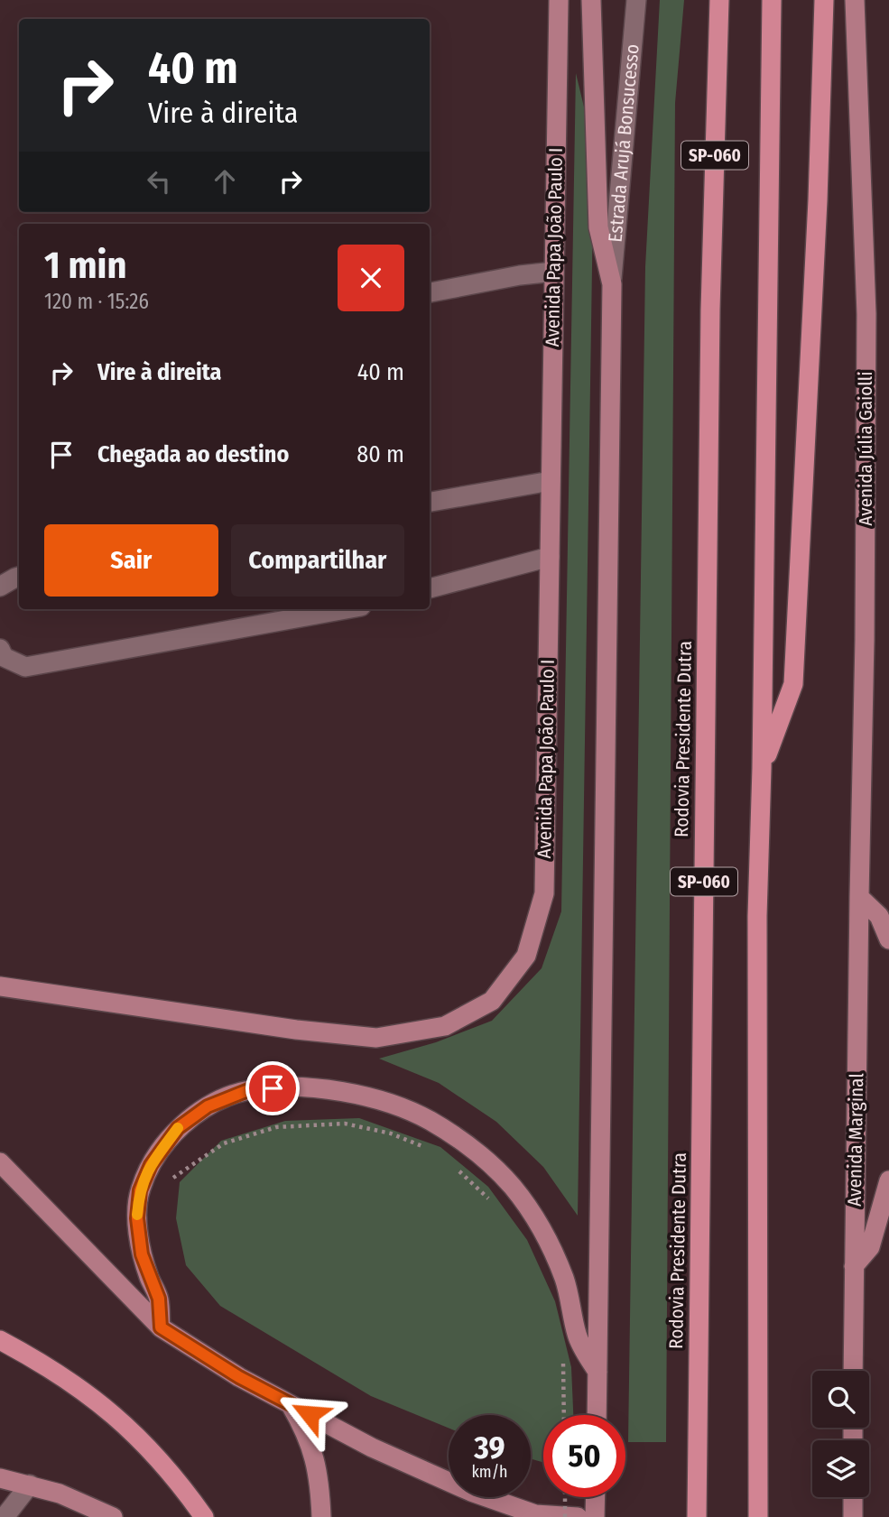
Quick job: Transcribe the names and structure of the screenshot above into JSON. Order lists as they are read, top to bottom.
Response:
{
  "streets": {
    "highway": ["SP-060", "Rodovia Presidente Dutra"],
    "main road": ["Avenida Papa João Paulo I", "Avenida Júlia Gaiolli", "Avenida Marginal"],
    "street": ["Estrada Arujá Bonsucesso"]
  },
  "crossings": [
    ["Avenida Júlia Gaiolli", "Avenida Marginal"]
  ],
  "page": {
    "turn": ["40 m", "Vire à direita"],
    "heading": ["1 min", "120 m · 15:26"],
    "list": [
      {
        "name": "Vire à direita",
        "value": "40 m"
      },
      {
        "name": "Chegada ao destino",
        "value": "80 m"
      }
    ],
    "buttons": ["Sair", "Compartilhar"],
    "speed": "39 km/h",
    "limit": "50"
  }
}
